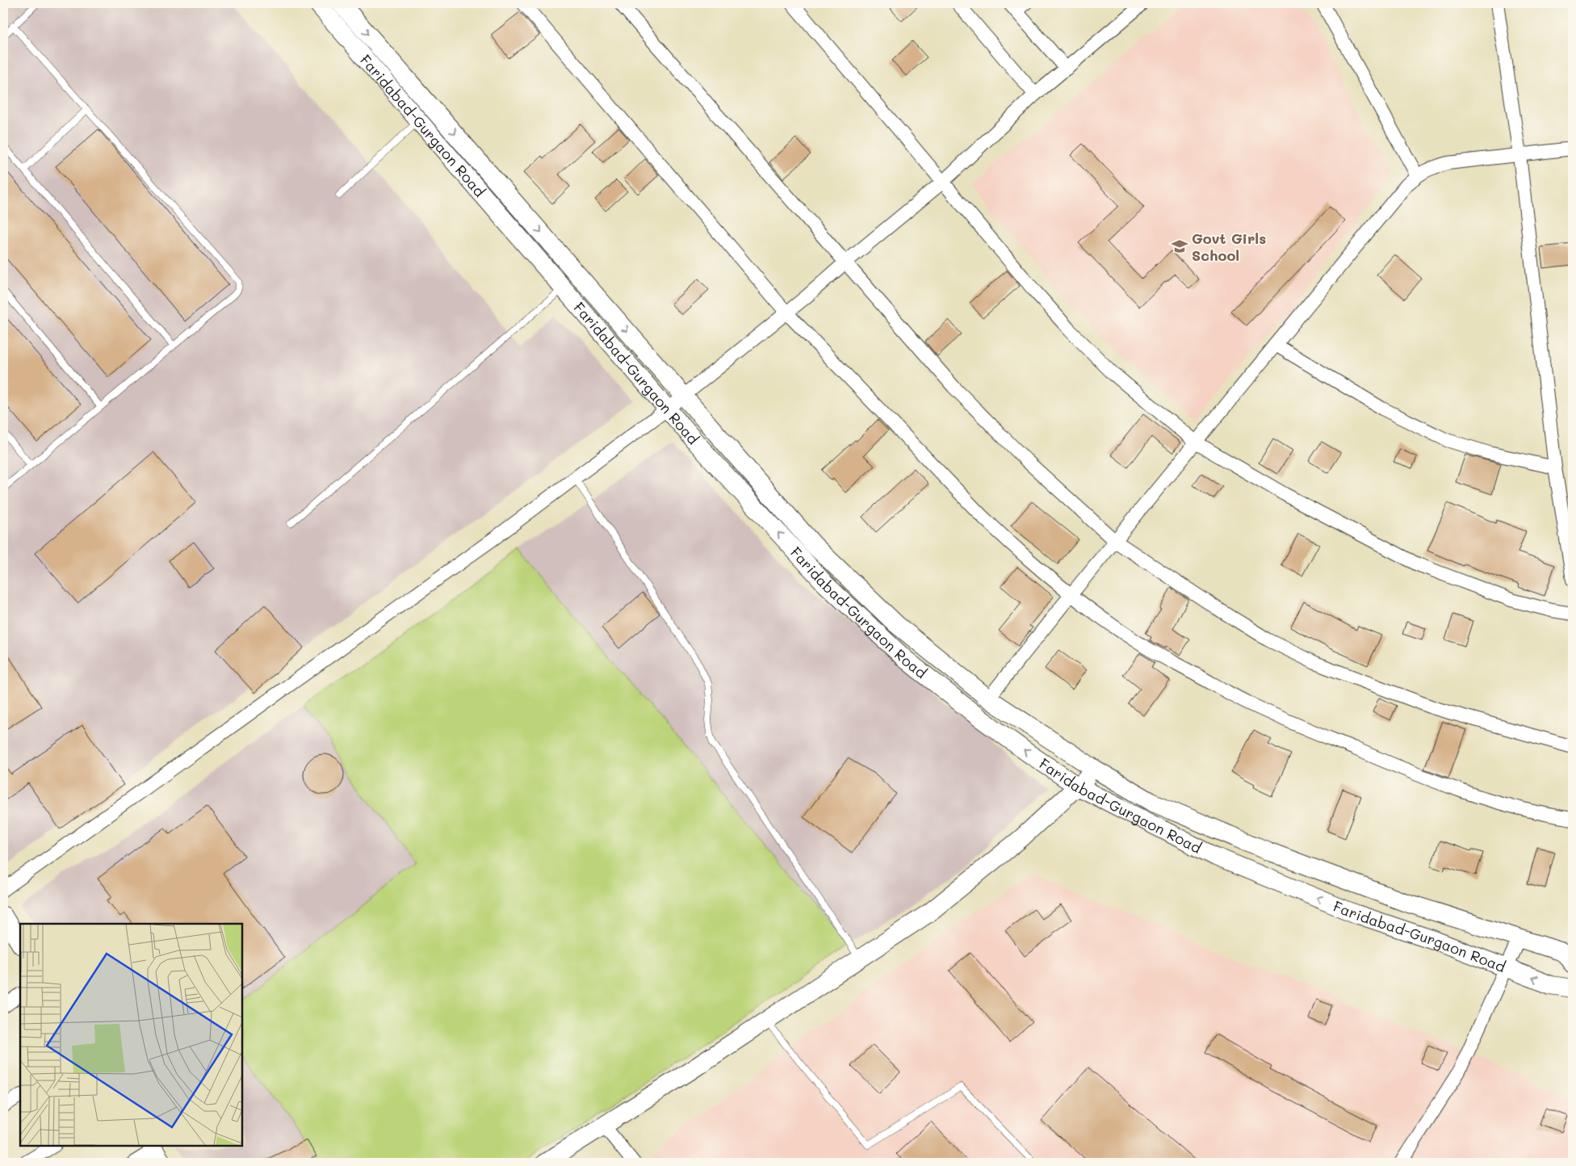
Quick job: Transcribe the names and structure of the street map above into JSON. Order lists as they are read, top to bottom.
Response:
{
  "streets": {
    "main road": ["Faridabad-Gurgaon Road"]
  },
  "places": {
    "school or university": ["Govt Girls School"]
  }
}
